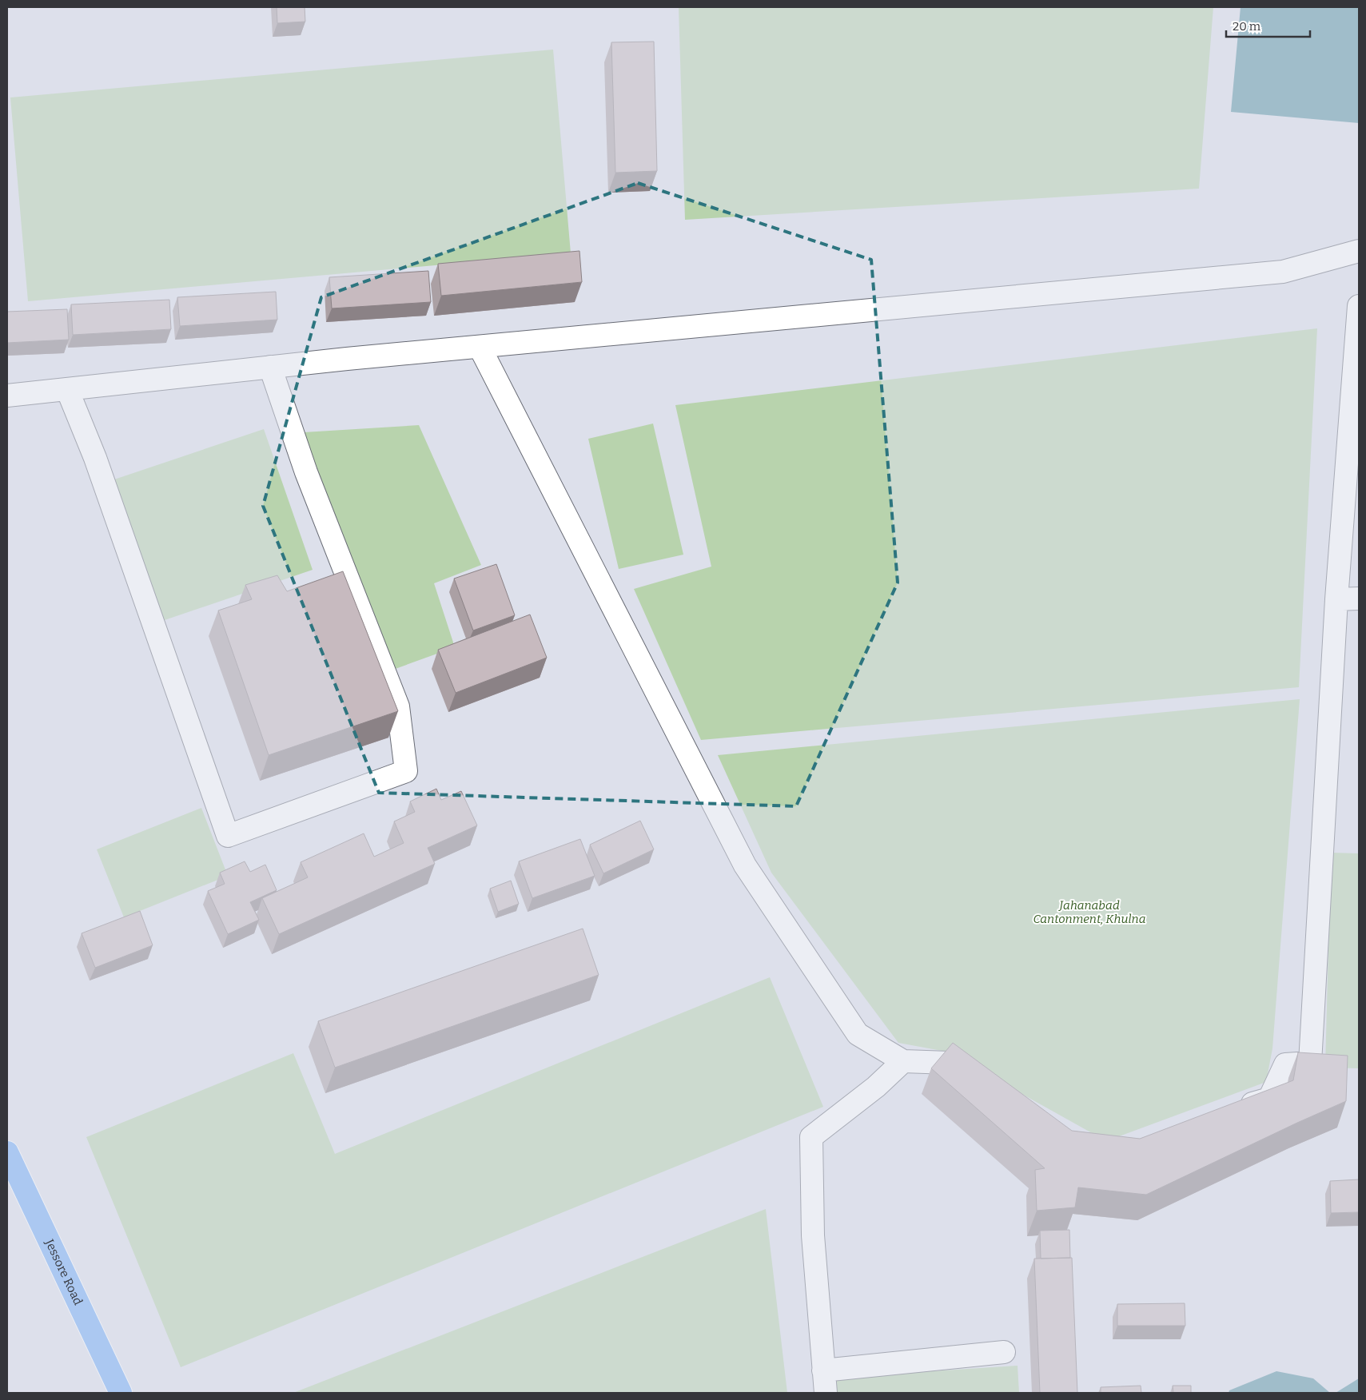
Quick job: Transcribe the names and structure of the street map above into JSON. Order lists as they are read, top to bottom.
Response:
{
  "streets": {
    "highway": ["Jessore Road"]
  },
  "parks": ["Jahanabad Cantonment, Khulna"],
  "scale_bar": "20 m"
}
